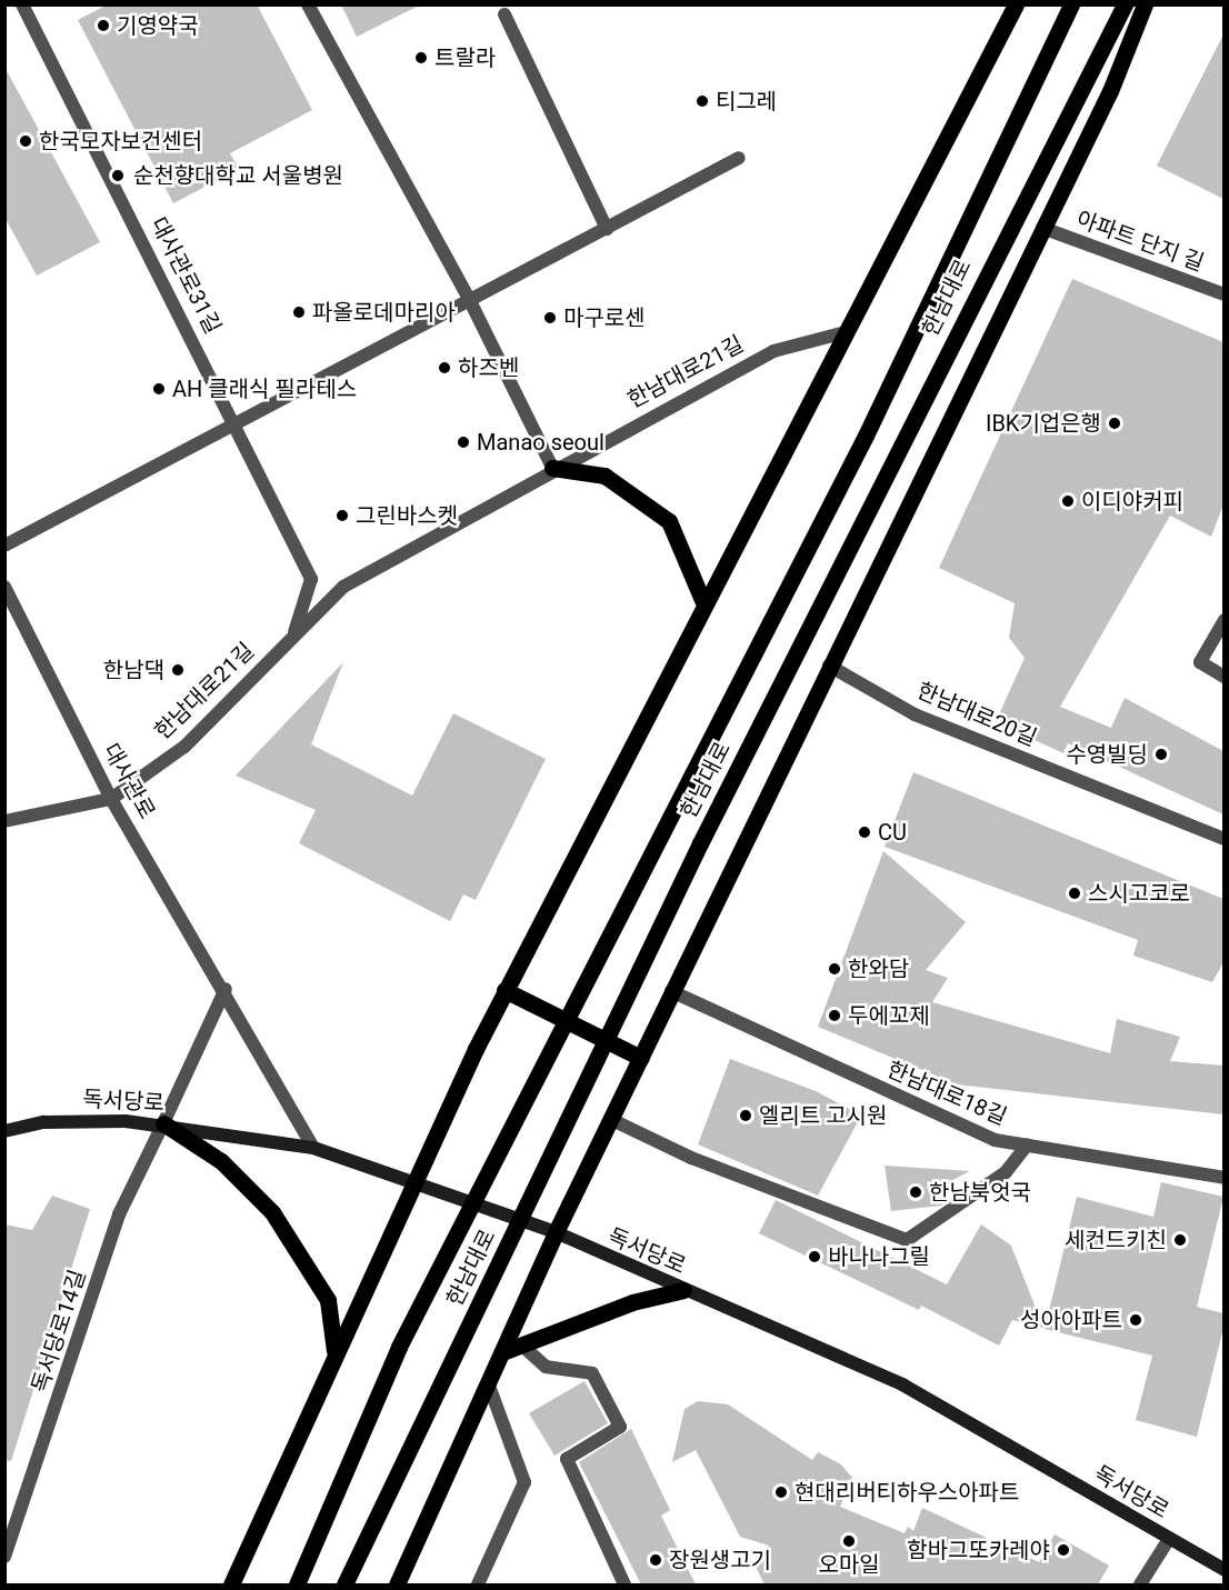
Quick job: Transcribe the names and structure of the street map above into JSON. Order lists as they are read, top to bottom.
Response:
{
  "streets": {
    "main road": ["한남대로", "독서당로"],
    "street": [
      "아파트 단지 길",
      "대사관로31길",
      "한남대로21길",
      "한남대로20길",
      "대사관로",
      "한남대로18길",
      "독서당로14길"
    ]
  },
  "crossings": [
    ["대사관로31길", "한남대로21길"],
    ["한남대로21길", "대사관로"],
    ["대사관로", "독서당로"],
    ["독서당로", "독서당로14길"]
  ],
  "places": [
    "기영약국",
    "트랄라",
    "티그레",
    "한국모자보건센터",
    "순천향대학교 서울병원",
    "파올로데마리아",
    "마구로센",
    "하즈벤",
    "AH 클래식 필라테스",
    "IBK기업은행",
    "Manao seoul",
    "이디야커피",
    "그린바스켓",
    "한남댁",
    "수영빌딩",
    "CU",
    "스시고코로",
    "한와담",
    "두에꼬제",
    "엘리트 고시원",
    "한남북엇국",
    "세컨드키친",
    "바나나그릴",
    "성아아파트",
    "현대리버티하우스아파트",
    "오마일",
    "함바그또카레야",
    "장원생고기"
  ]
}
